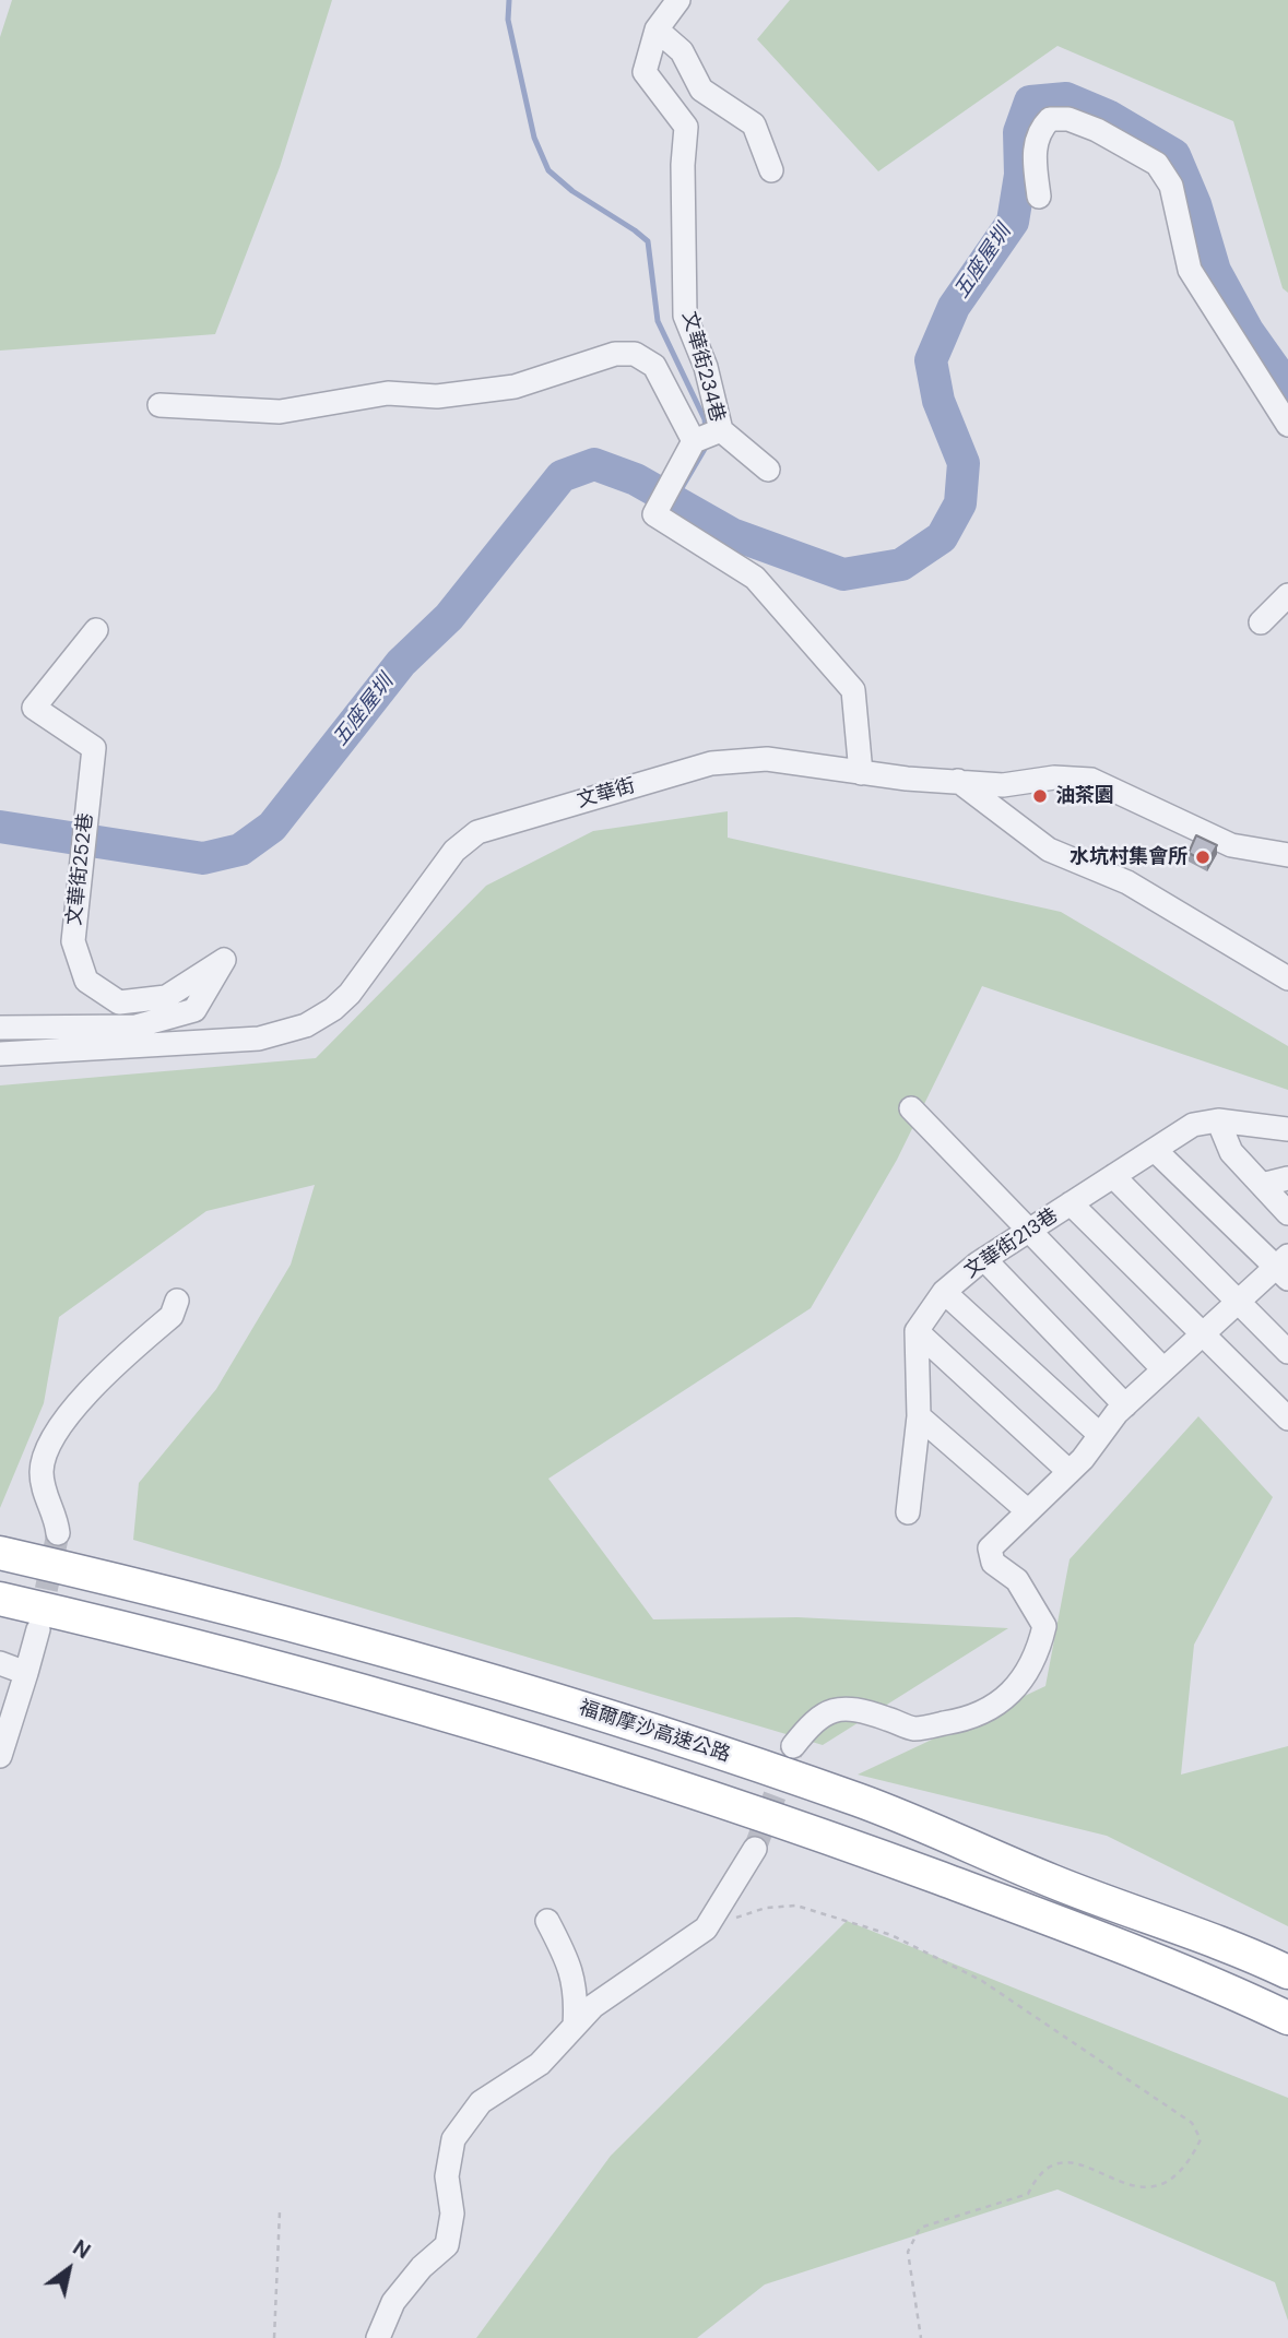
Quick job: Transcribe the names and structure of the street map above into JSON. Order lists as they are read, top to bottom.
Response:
{
  "streets": {
    "highway": ["福爾摩沙高速公路"],
    "street": [
      "文華街234巷",
      "文華街",
      "文華街252巷",
      "文華街213巷"
    ]
  },
  "crossings": [
    ["文華街234巷", "文華街"]
  ],
  "water": ["五座屋圳"],
  "places": ["油茶園", "水坑村集會所"],
  "north": "top right"
}
